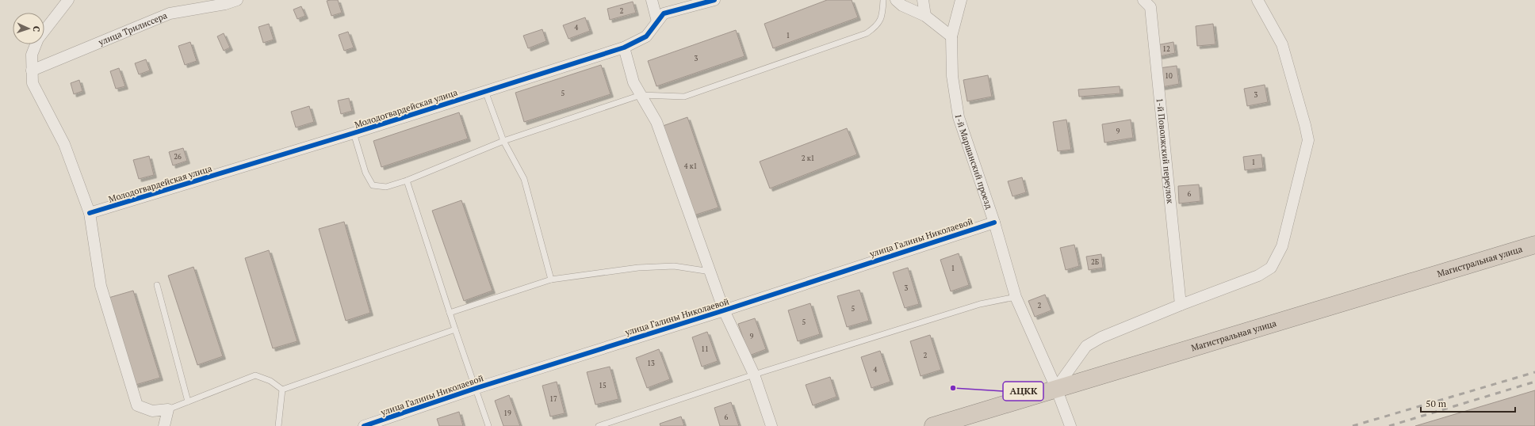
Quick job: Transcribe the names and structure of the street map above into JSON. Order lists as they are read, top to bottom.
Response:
{
  "streets": {
    "highway": ["Магистральная улица"],
    "street": [
      "улица Трилиссера",
      "Молодогвардейская улица",
      "1-й Поволжский переулок",
      "1-й Маршанский проезд",
      "улица Галины Николаевой"
    ]
  },
  "crossings": [
    ["1-й Маршанский проезд", "улица Галины Николаевой"],
    ["1-й Маршанский проезд", "Магистральная улица"]
  ],
  "places": ["АЦКК"],
  "house_numbers": [
    "2",
    "4",
    "1",
    "12",
    "3",
    "10",
    "5",
    "3",
    "9",
    "26",
    "2 к1",
    "1",
    "4 к1",
    "6",
    "2Б",
    "1",
    "3",
    "2",
    "5",
    "5",
    "9",
    "11",
    "2",
    "13",
    "4",
    "15",
    "17",
    "19",
    "6"
  ],
  "scale_bar": "50 m",
  "north": "right"
}
